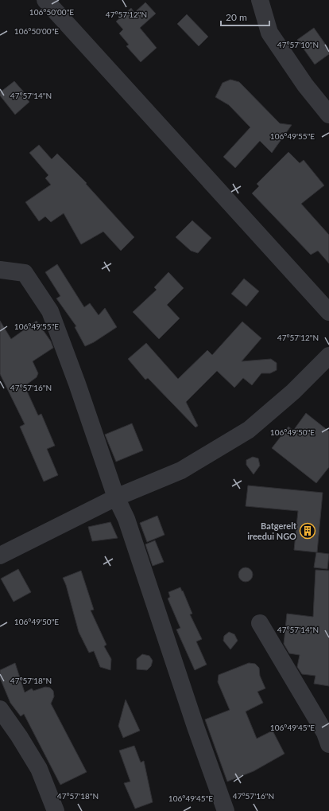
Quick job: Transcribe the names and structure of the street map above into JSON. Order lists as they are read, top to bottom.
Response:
{
  "places": {
    "building": ["Batgerelt ireedui NGO"]
  },
  "scale_bar": "20 m",
  "coordinates": [
    "106°50'00\"E",
    "47°57'12\"N",
    "47°57'10\"N",
    "47°57'14\"N",
    "106°49'55\"E",
    "47°57'16\"N",
    "106°49'50\"E",
    "47°57'18\"N",
    "106°49'45\"E"
  ]
}
